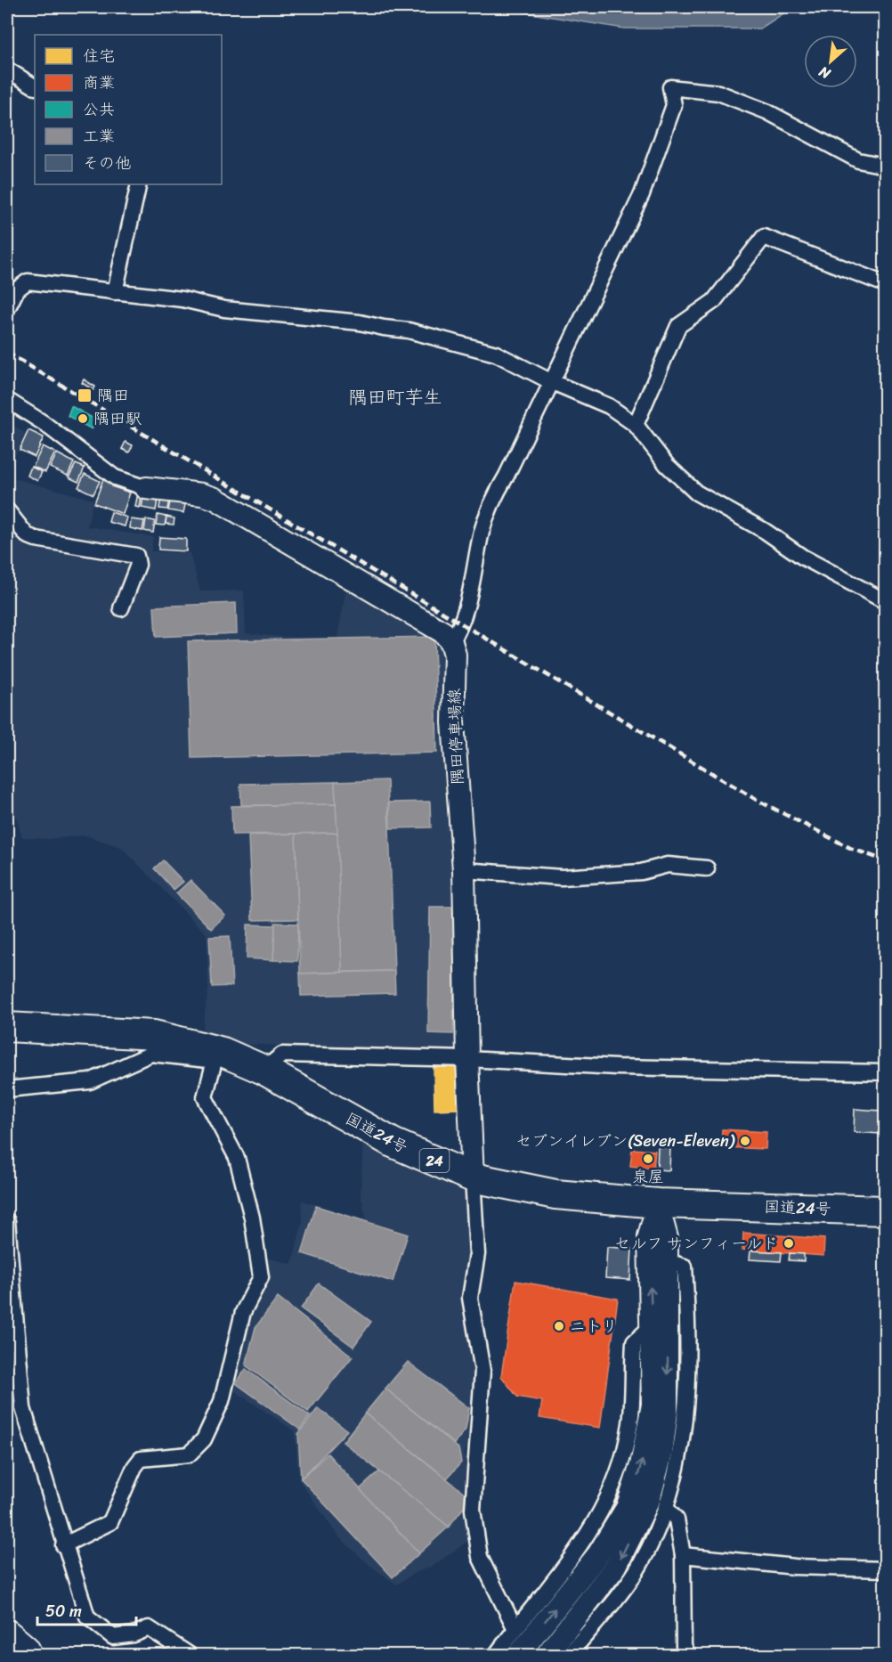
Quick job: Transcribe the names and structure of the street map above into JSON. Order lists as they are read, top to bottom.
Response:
{
  "streets": {
    "highway": ["国道24号", "24"],
    "street": ["隅田停車場線"]
  },
  "crossings": [
    ["隅田停車場線", "国道24号"]
  ],
  "districts": ["隅田町芋生"],
  "places": {
    "transit": ["隅田"],
    "other": [
      "隅田駅",
      "セブンイレブン(Seven-Eleven)",
      "泉屋",
      "セルフ サンフィールド",
      "ニトリ"
    ]
  },
  "legend": [
    "住宅",
    "商業",
    "公共",
    "工業",
    "その他"
  ],
  "scale_bar": "50 m",
  "north": "bottom left"
}
